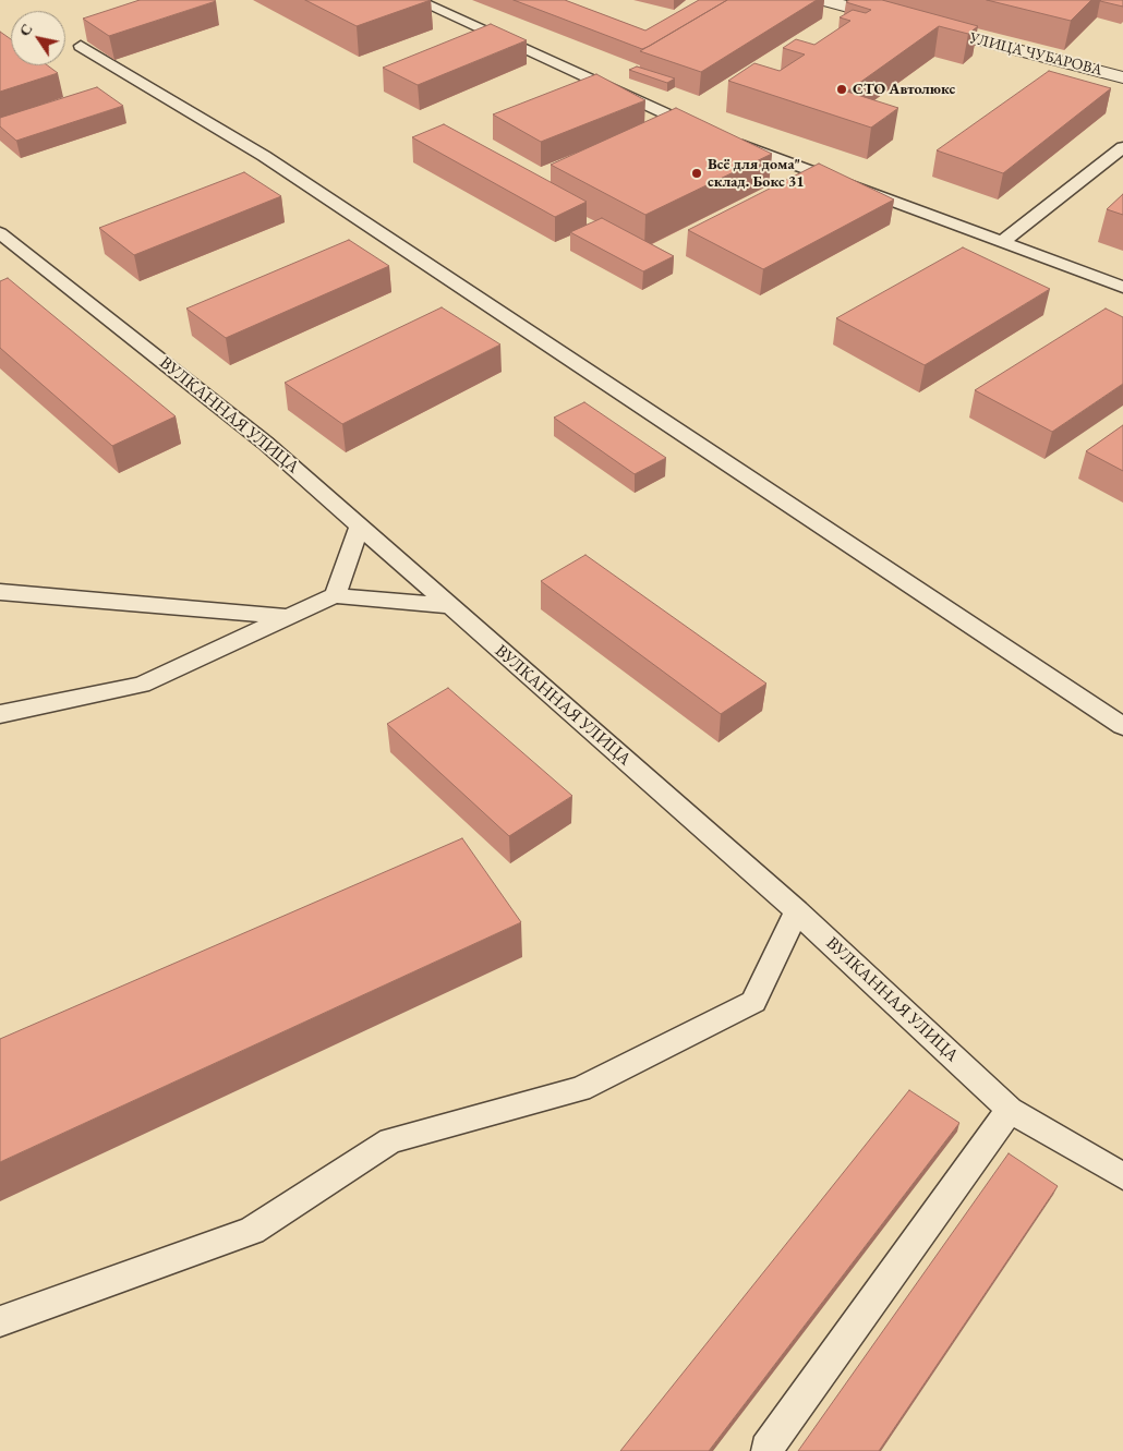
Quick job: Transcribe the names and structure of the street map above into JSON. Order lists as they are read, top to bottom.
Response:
{
  "streets": {
    "street": ["УЛИЦА ЧУБАРОВА"],
    "lane": ["ВУЛКАННАЯ УЛИЦА"]
  },
  "places": ["СТО Автолюкс", "Всё для дома\" склад. Бокс 31"],
  "north": "top left"
}
